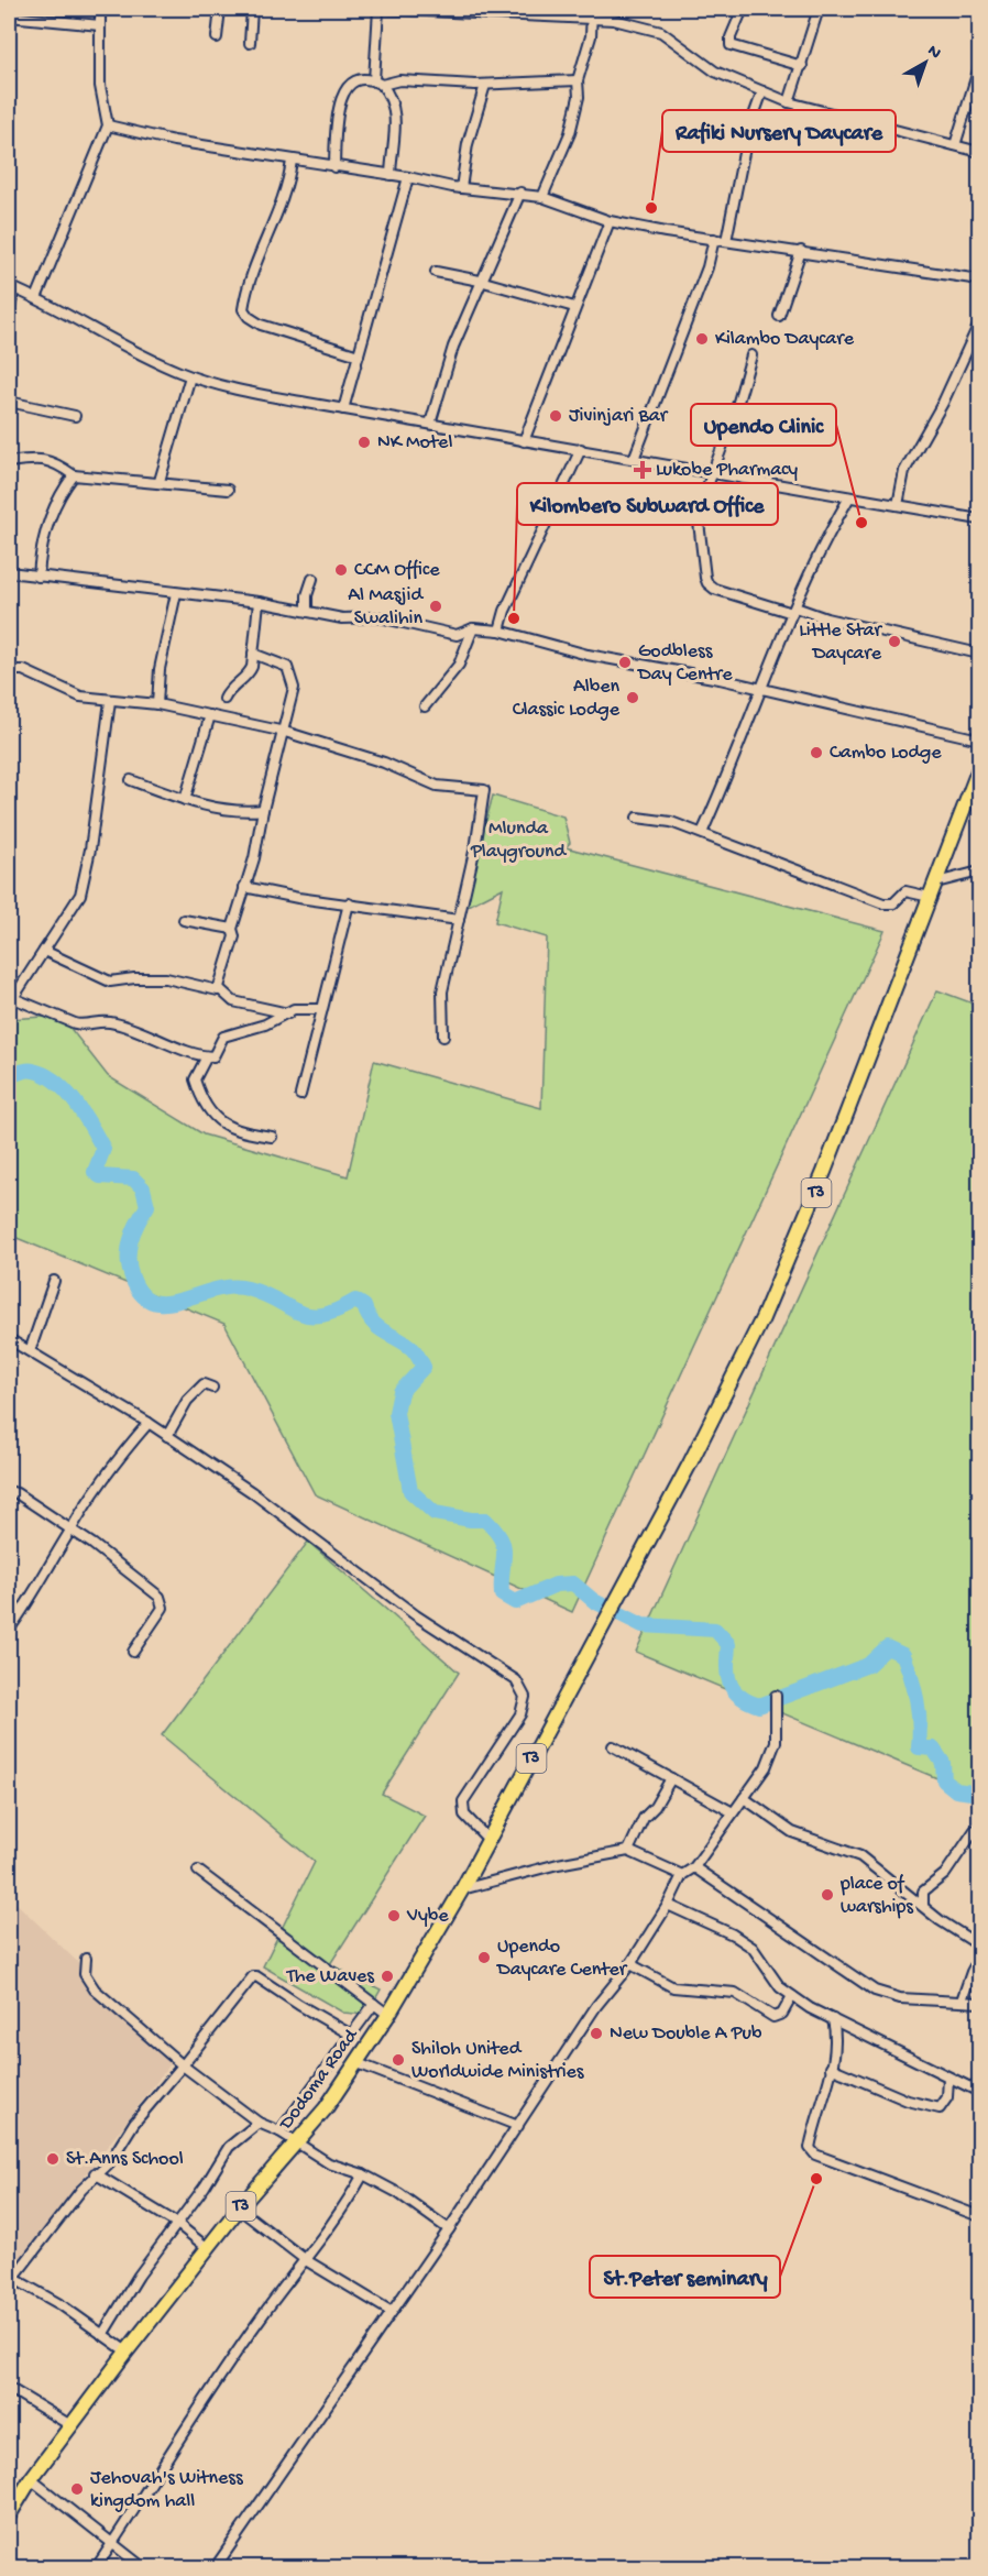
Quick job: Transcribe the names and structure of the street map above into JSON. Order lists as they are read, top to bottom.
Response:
{
  "streets": {
    "highway": ["T3", "Dodoma Road"]
  },
  "crossings": [
    ["T3", "Dodoma Road"]
  ],
  "parks": ["Mlunda Playground"],
  "places": {
    "other": [
      "Rafiki Nursery Daycare",
      "Kilambo Daycare",
      "Jivinjari Bar",
      "NK Motel",
      "Upendo Clinic",
      "CCM Office",
      "Al Masjid Swalihin",
      "Kilombero Subward Office",
      "Little Star Daycare",
      "Godbless Day Centre",
      "Alben Classic Lodge",
      "Cambo Lodge",
      "place of warships",
      "Vybe",
      "Upendo Daycare Center",
      "The Waves",
      "New Double A Pub",
      "Shiloh United Worldwide Ministries",
      "St.Anns School",
      "St.Peter seminary",
      "Jehovah's Witness kingdom hall"
    ],
    "health": ["Lukobe Pharmacy"]
  },
  "north": "top right"
}
